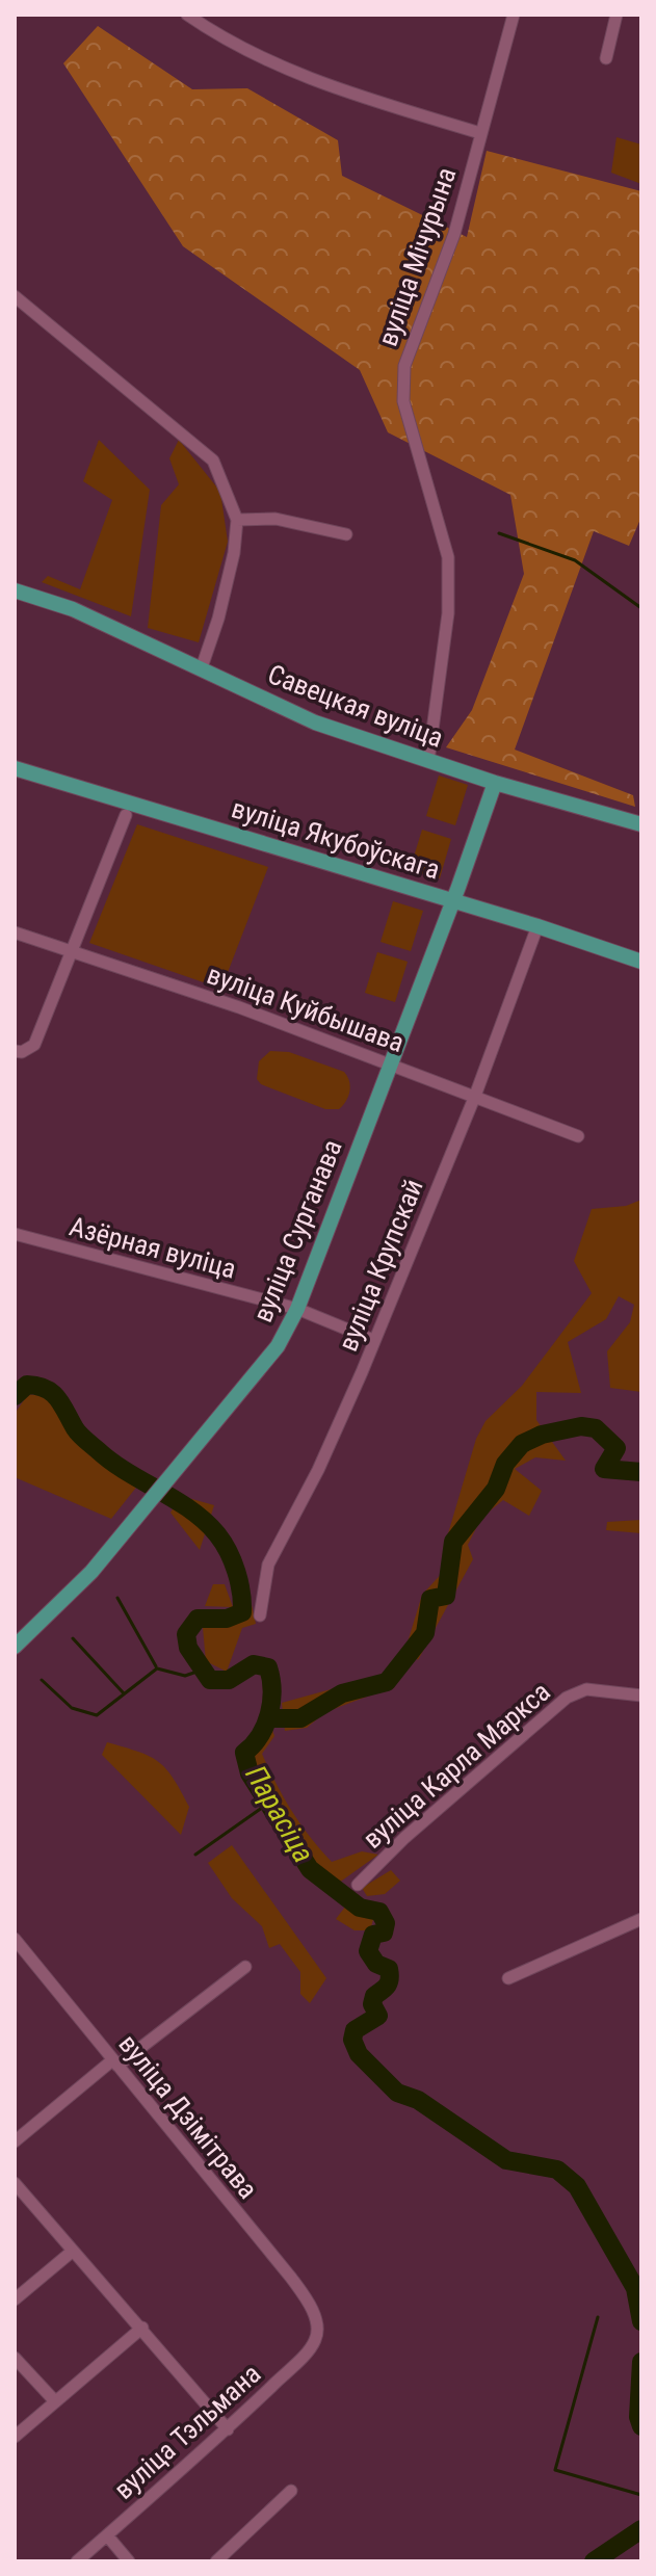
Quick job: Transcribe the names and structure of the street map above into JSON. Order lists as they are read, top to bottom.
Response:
{
  "streets": {
    "main road": ["Савецкая вуліца", "вуліца Якубоўскага", "вуліца Сурганава"],
    "street": [
      "вуліца Мічурына",
      "вуліца Куйбышава",
      "Азёрная вуліца",
      "вуліца Крупскай",
      "вуліца Карла Маркса",
      "вуліца Дзімітрава",
      "вуліца Тэльмана"
    ]
  },
  "crossings": [
    ["вуліца Мічурына", "Савецкая вуліца"],
    ["Савецкая вуліца", "вуліца Сурганава"],
    ["вуліца Якубоўскага", "вуліца Сурганава"],
    ["вуліца Якубоўскага", "вуліца Крупскай"],
    ["вуліца Куйбышава", "вуліца Сурганава"],
    ["вуліца Куйбышава", "вуліца Крупскай"],
    ["вуліца Сурганава", "Азёрная вуліца"],
    ["Азёрная вуліца", "вуліца Крупскай"],
    ["вуліца Дзімітрава", "вуліца Тэльмана"]
  ],
  "water": ["Парасіца"]
}
